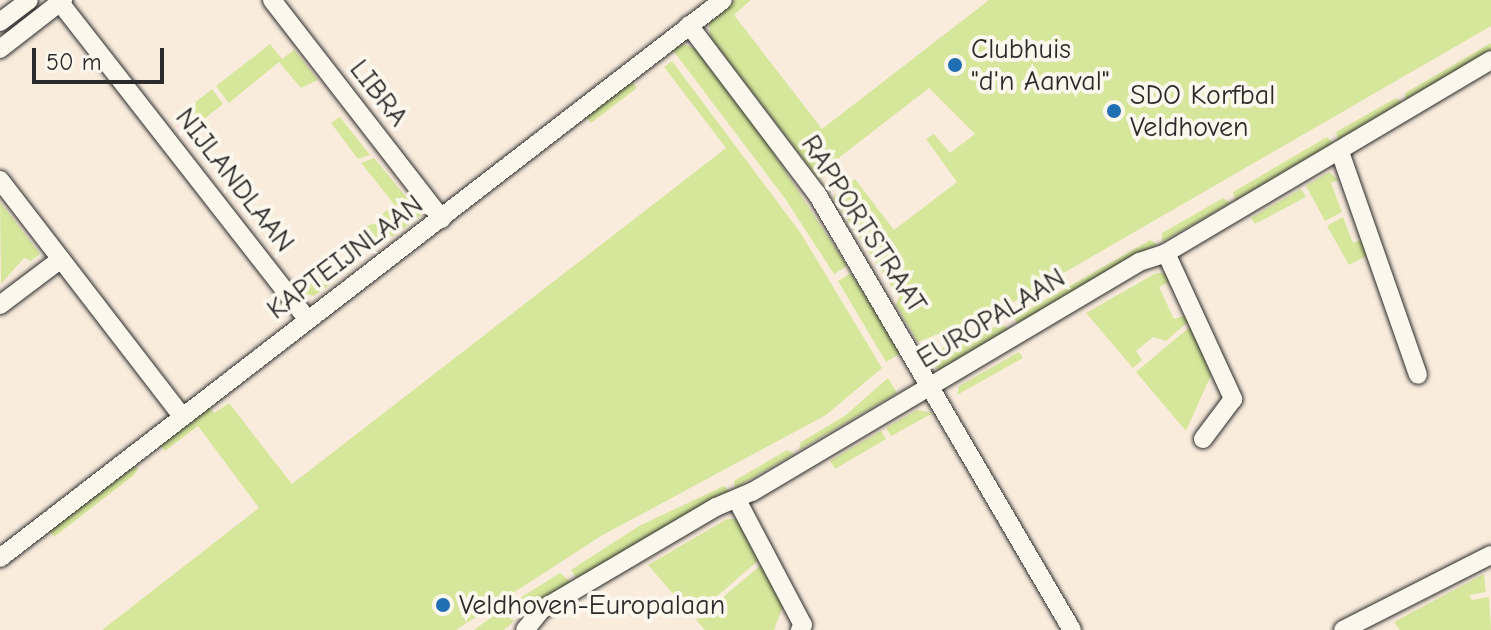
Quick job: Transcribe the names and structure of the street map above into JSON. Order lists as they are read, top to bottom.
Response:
{
  "streets": {
    "street": [
      "LIBRA",
      "NIJLANDLAAN",
      "RAPPORTSTRAAT",
      "KAPTEIJNLAAN",
      "EUROPALAAN"
    ]
  },
  "crossings": [
    ["LIBRA", "KAPTEIJNLAAN"],
    ["NIJLANDLAAN", "KAPTEIJNLAAN"],
    ["RAPPORTSTRAAT", "KAPTEIJNLAAN"],
    ["RAPPORTSTRAAT", "EUROPALAAN"]
  ],
  "places": ["Clubhuis \"d'n Aanval\"", "SDO Korfbal Veldhoven", "Veldhoven-Europalaan"],
  "scale_bar": "50 m"
}
